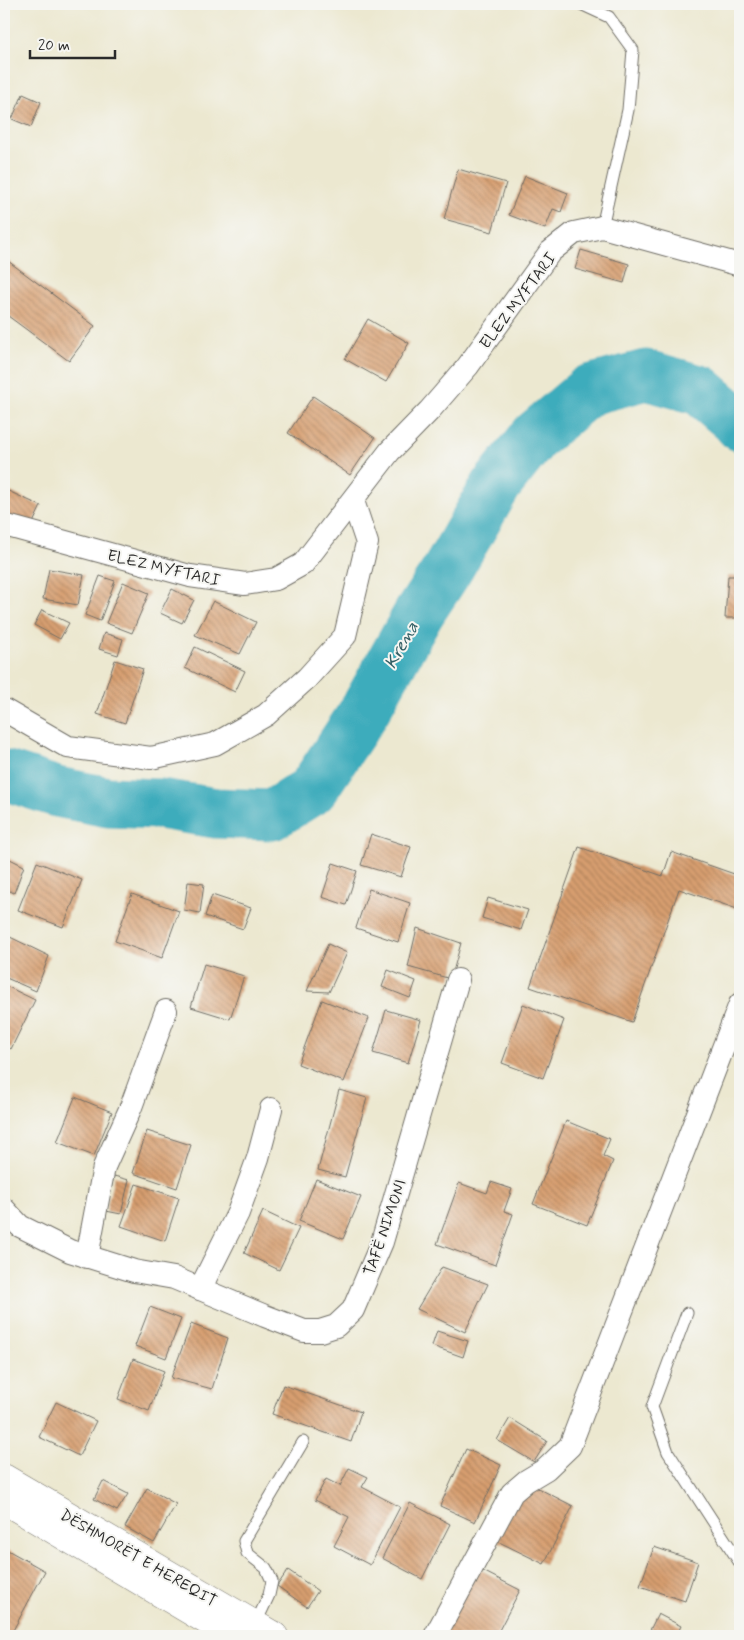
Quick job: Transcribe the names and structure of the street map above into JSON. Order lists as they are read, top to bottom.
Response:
{
  "streets": {
    "main road": ["DËSHMORËT E HEREQIT"],
    "street": ["ELEZ MYFTARI", "TAFË NIMONI"]
  },
  "water": ["Krena"],
  "scale_bar": "20 m"
}
